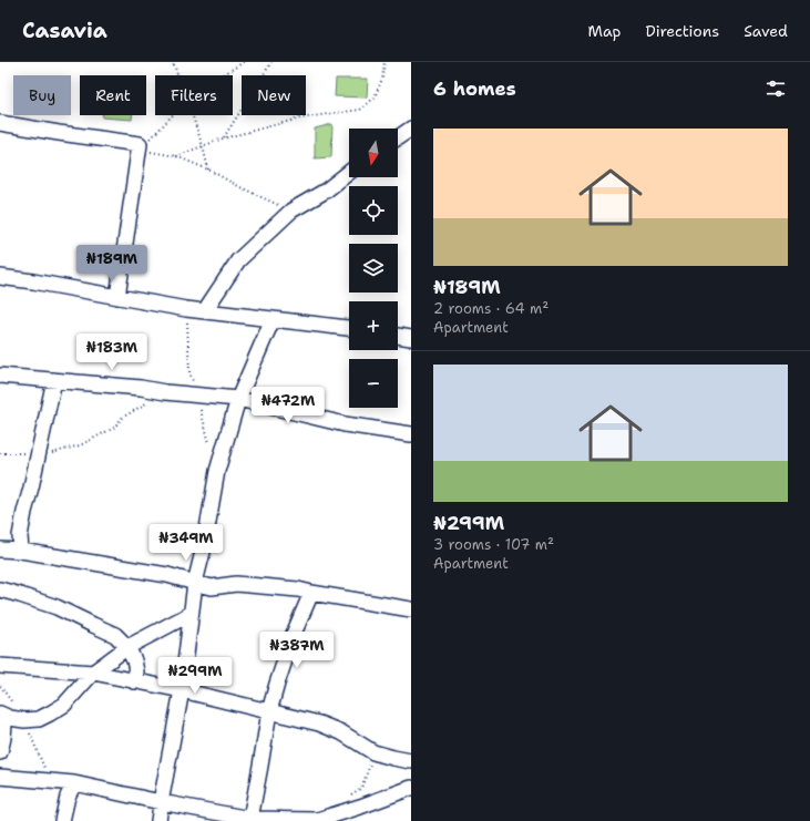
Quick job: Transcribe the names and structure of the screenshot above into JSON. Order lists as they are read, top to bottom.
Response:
{
  "north": "bottom",
  "page": {
    "header": "Casavia",
    "nav": ["Map", "Directions", "Saved"],
    "heading": "6 homes",
    "chip": [
      "Buy",
      "Rent",
      "Filters",
      "New"
    ],
    "list": [
      {
        "name": "₦189M",
        "note": "2 rooms · 64 m² · Apartment"
      },
      {
        "name": "₦299M",
        "note": "3 rooms · 107 m² · Apartment"
      }
    ],
    "map_buttons": ["+", "−"],
    "price": [
      "₦189M",
      "₦183M",
      "₦472M",
      "₦349M",
      "₦387M",
      "₦299M"
    ]
  }
}
